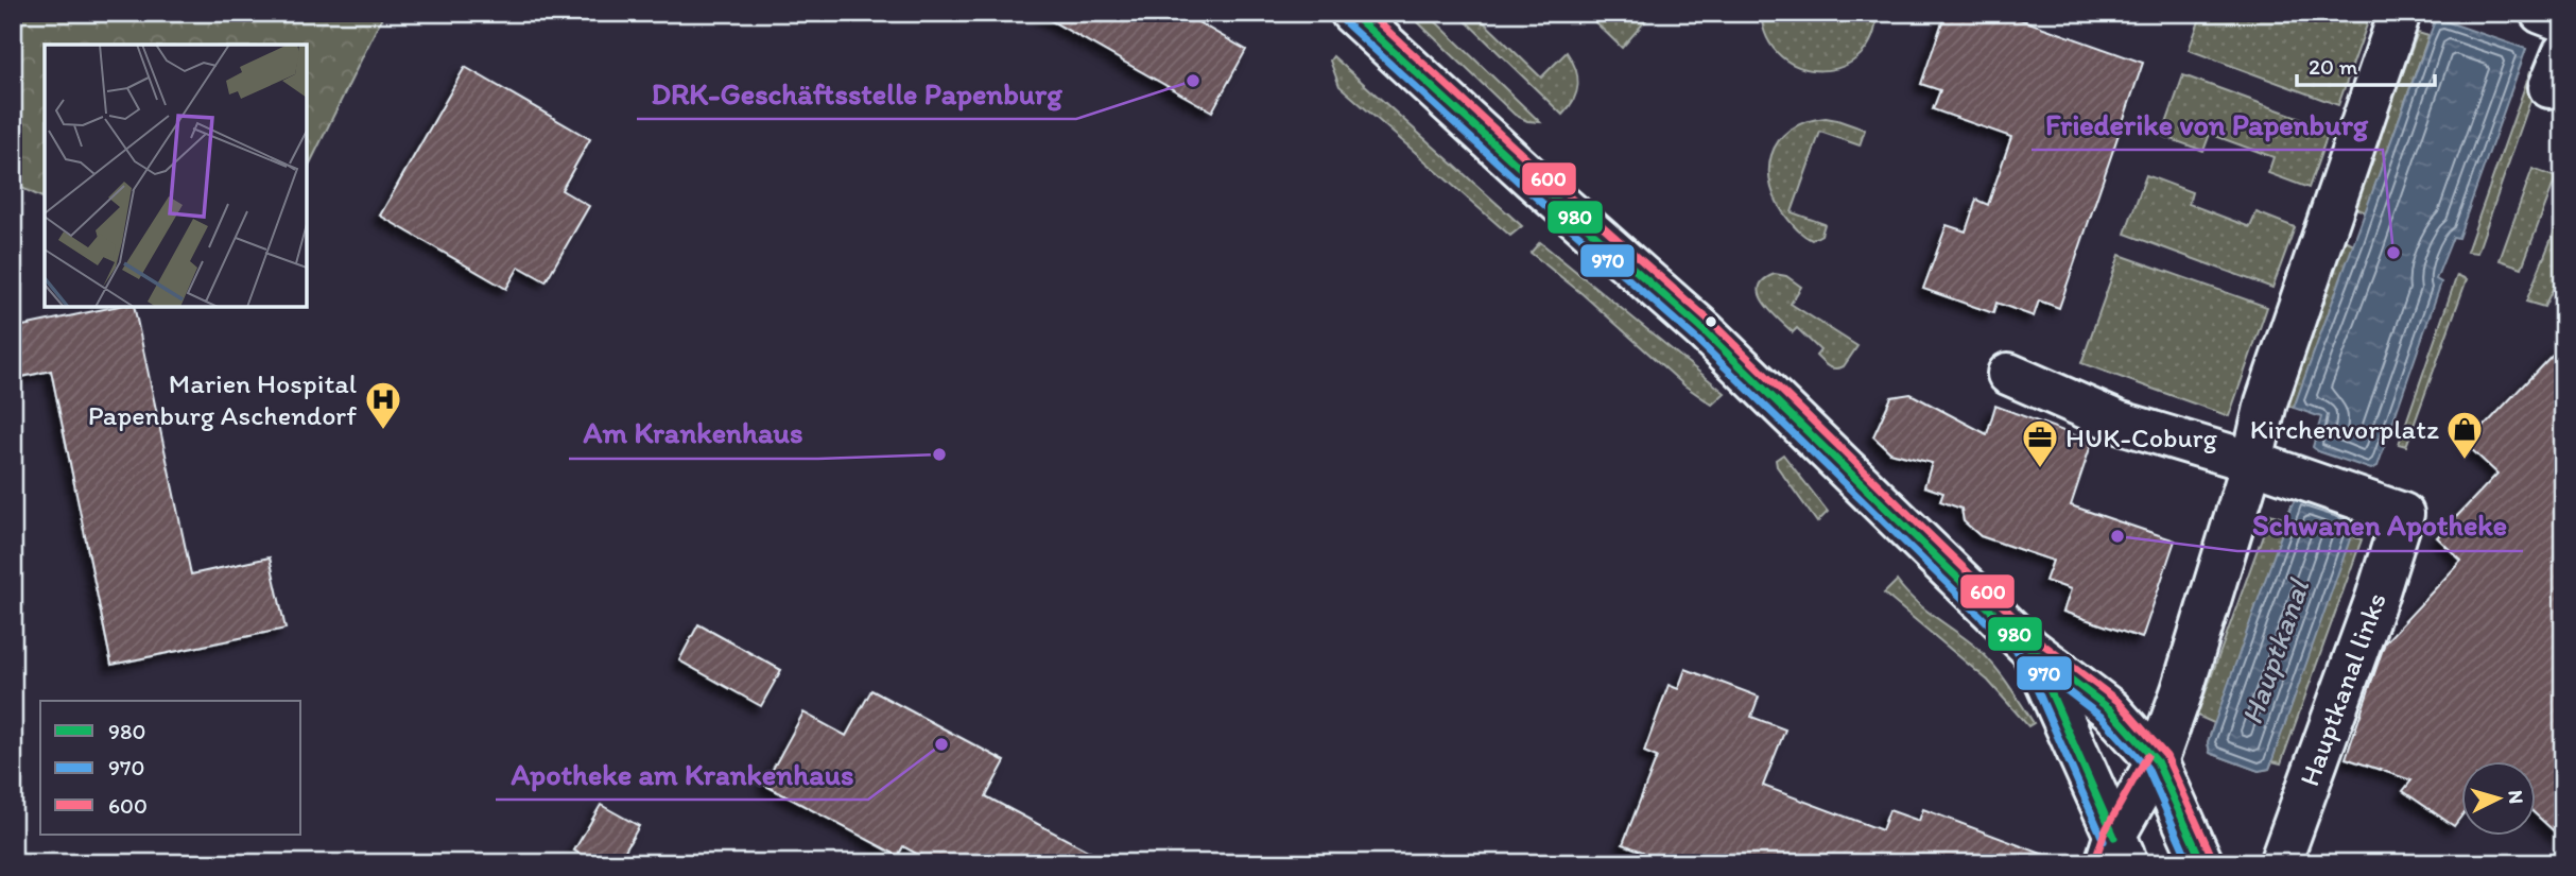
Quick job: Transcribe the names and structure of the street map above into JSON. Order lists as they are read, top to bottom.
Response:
{
  "streets": {
    "street": ["Hauptkanal links"]
  },
  "water": ["Hauptkanal"],
  "places": {
    "other": [
      "DRK-Geschäftsstelle Papenburg",
      "Friederike von Papenburg",
      "Am Krankenhaus",
      "Schwanen Apotheke",
      "Apotheke am Krankenhaus"
    ],
    "hospital": ["Marien Hospital Papenburg Aschendorf"],
    "shop": ["Kirchenvorplatz"],
    "office": ["HUK-Coburg"]
  },
  "lines": ["transit line 980", "transit line 600", "transit line 970"],
  "legend": ["980", "970", "600"],
  "scale_bar": "20 m",
  "north": "right"
}
